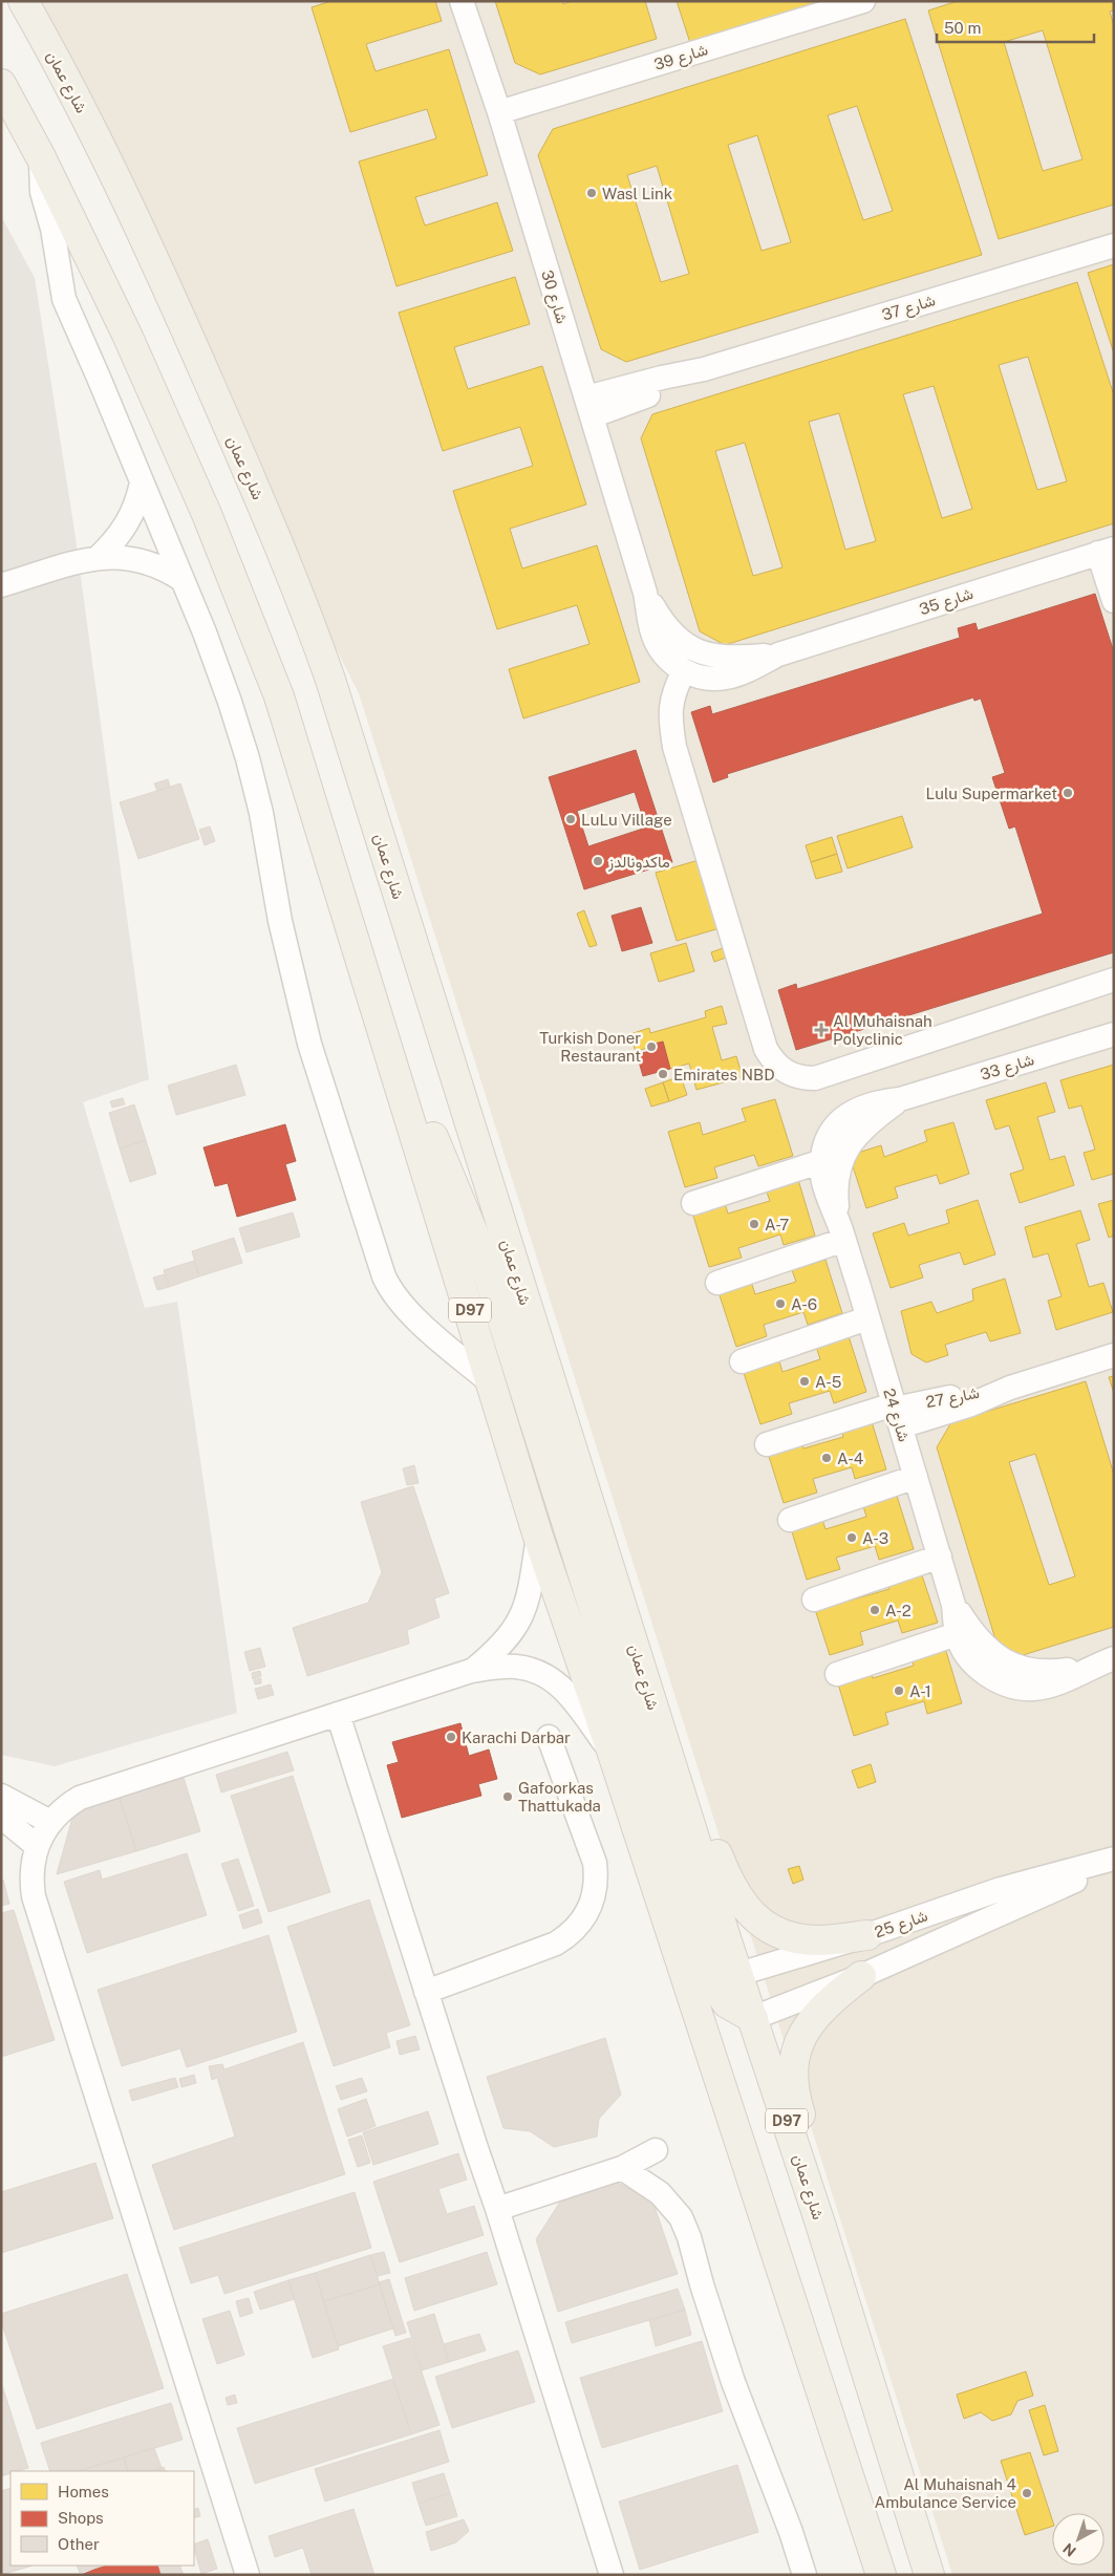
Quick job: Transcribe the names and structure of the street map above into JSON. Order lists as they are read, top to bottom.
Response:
{
  "streets": {
    "main road": ["شارع عمان", "D97"],
    "street": [
      "شارع 39",
      "شارع 30",
      "شارع 37",
      "شارع 35",
      "شارع 33",
      "شارع 27",
      "شارع 24",
      "شارع 25"
    ]
  },
  "crossings": [
    ["شارع 39", "شارع 30"],
    ["شارع عمان", "شارع 25"],
    ["شارع 30", "شارع 37"],
    ["شارع 30", "شارع 35"],
    ["شارع 33", "شارع 24"],
    ["شارع 27", "شارع 24"]
  ],
  "places": {
    "other": [
      "Wasl Link",
      "Lulu Supermarket",
      "LuLu Village",
      "ماكدونالدز",
      "Turkish Doner Restaurant",
      "Emirates NBD",
      "A-7",
      "A-6",
      "A-5",
      "A-4",
      "A-3",
      "A-2",
      "A-1",
      "Karachi Darbar",
      "Gafoorkas Thattukada",
      "Al Muhaisnah 4 Ambulance Service"
    ],
    "health": ["Al Muhaisnah Polyclinic"]
  },
  "legend": ["Homes", "Shops", "Other"],
  "scale_bar": "50 m",
  "north": "bottom left"
}
